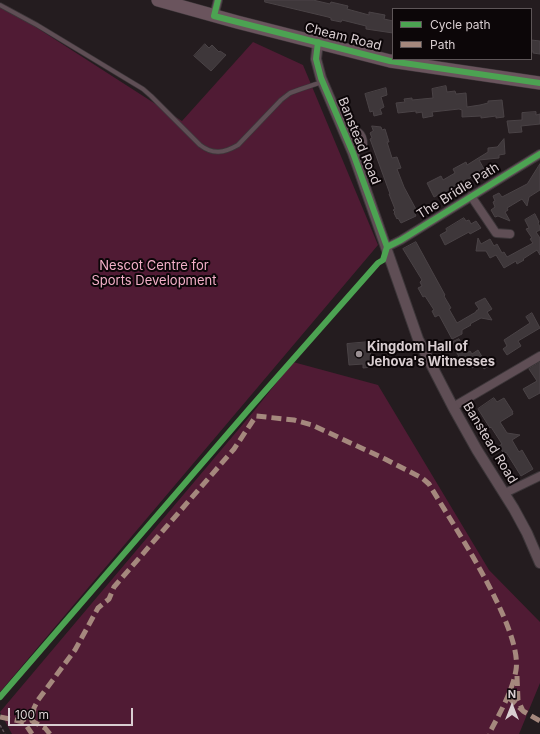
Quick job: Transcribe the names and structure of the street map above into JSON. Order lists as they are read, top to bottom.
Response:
{
  "streets": {
    "highway": ["Cheam Road"],
    "street": ["Banstead Road", "The Bridle Path"]
  },
  "crossings": [
    ["Cheam Road", "Banstead Road"],
    ["Banstead Road", "The Bridle Path"]
  ],
  "parks": ["Nescot Centre for Sports Development"],
  "places": ["Kingdom Hall of Jehova's Witnesses"],
  "legend": ["Cycle path", "Path"],
  "scale_bar": "100 m",
  "north": "top"
}
